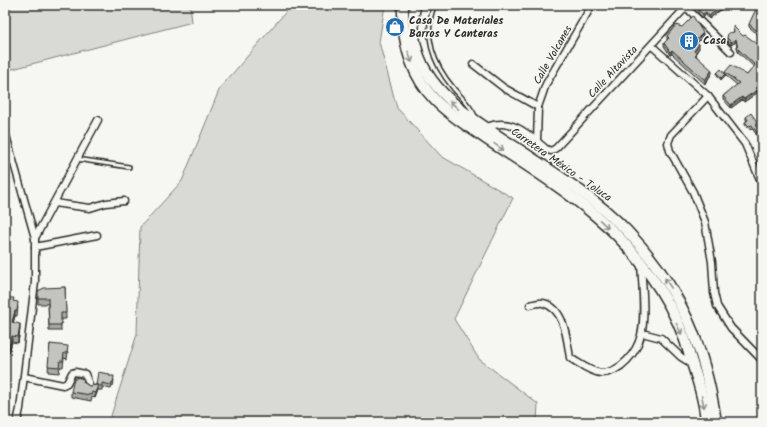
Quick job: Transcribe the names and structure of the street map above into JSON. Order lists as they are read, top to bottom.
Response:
{
  "streets": {
    "main road": ["Carretera México - Toluca"],
    "street": ["Calle Volcanes", "Calle Altavista"]
  },
  "crossings": [
    ["Calle Volcanes", "Calle Altavista"]
  ],
  "places": {
    "shop": ["Casa De Materiales Barros Y Canteras"],
    "building": ["Casa"]
  }
}
